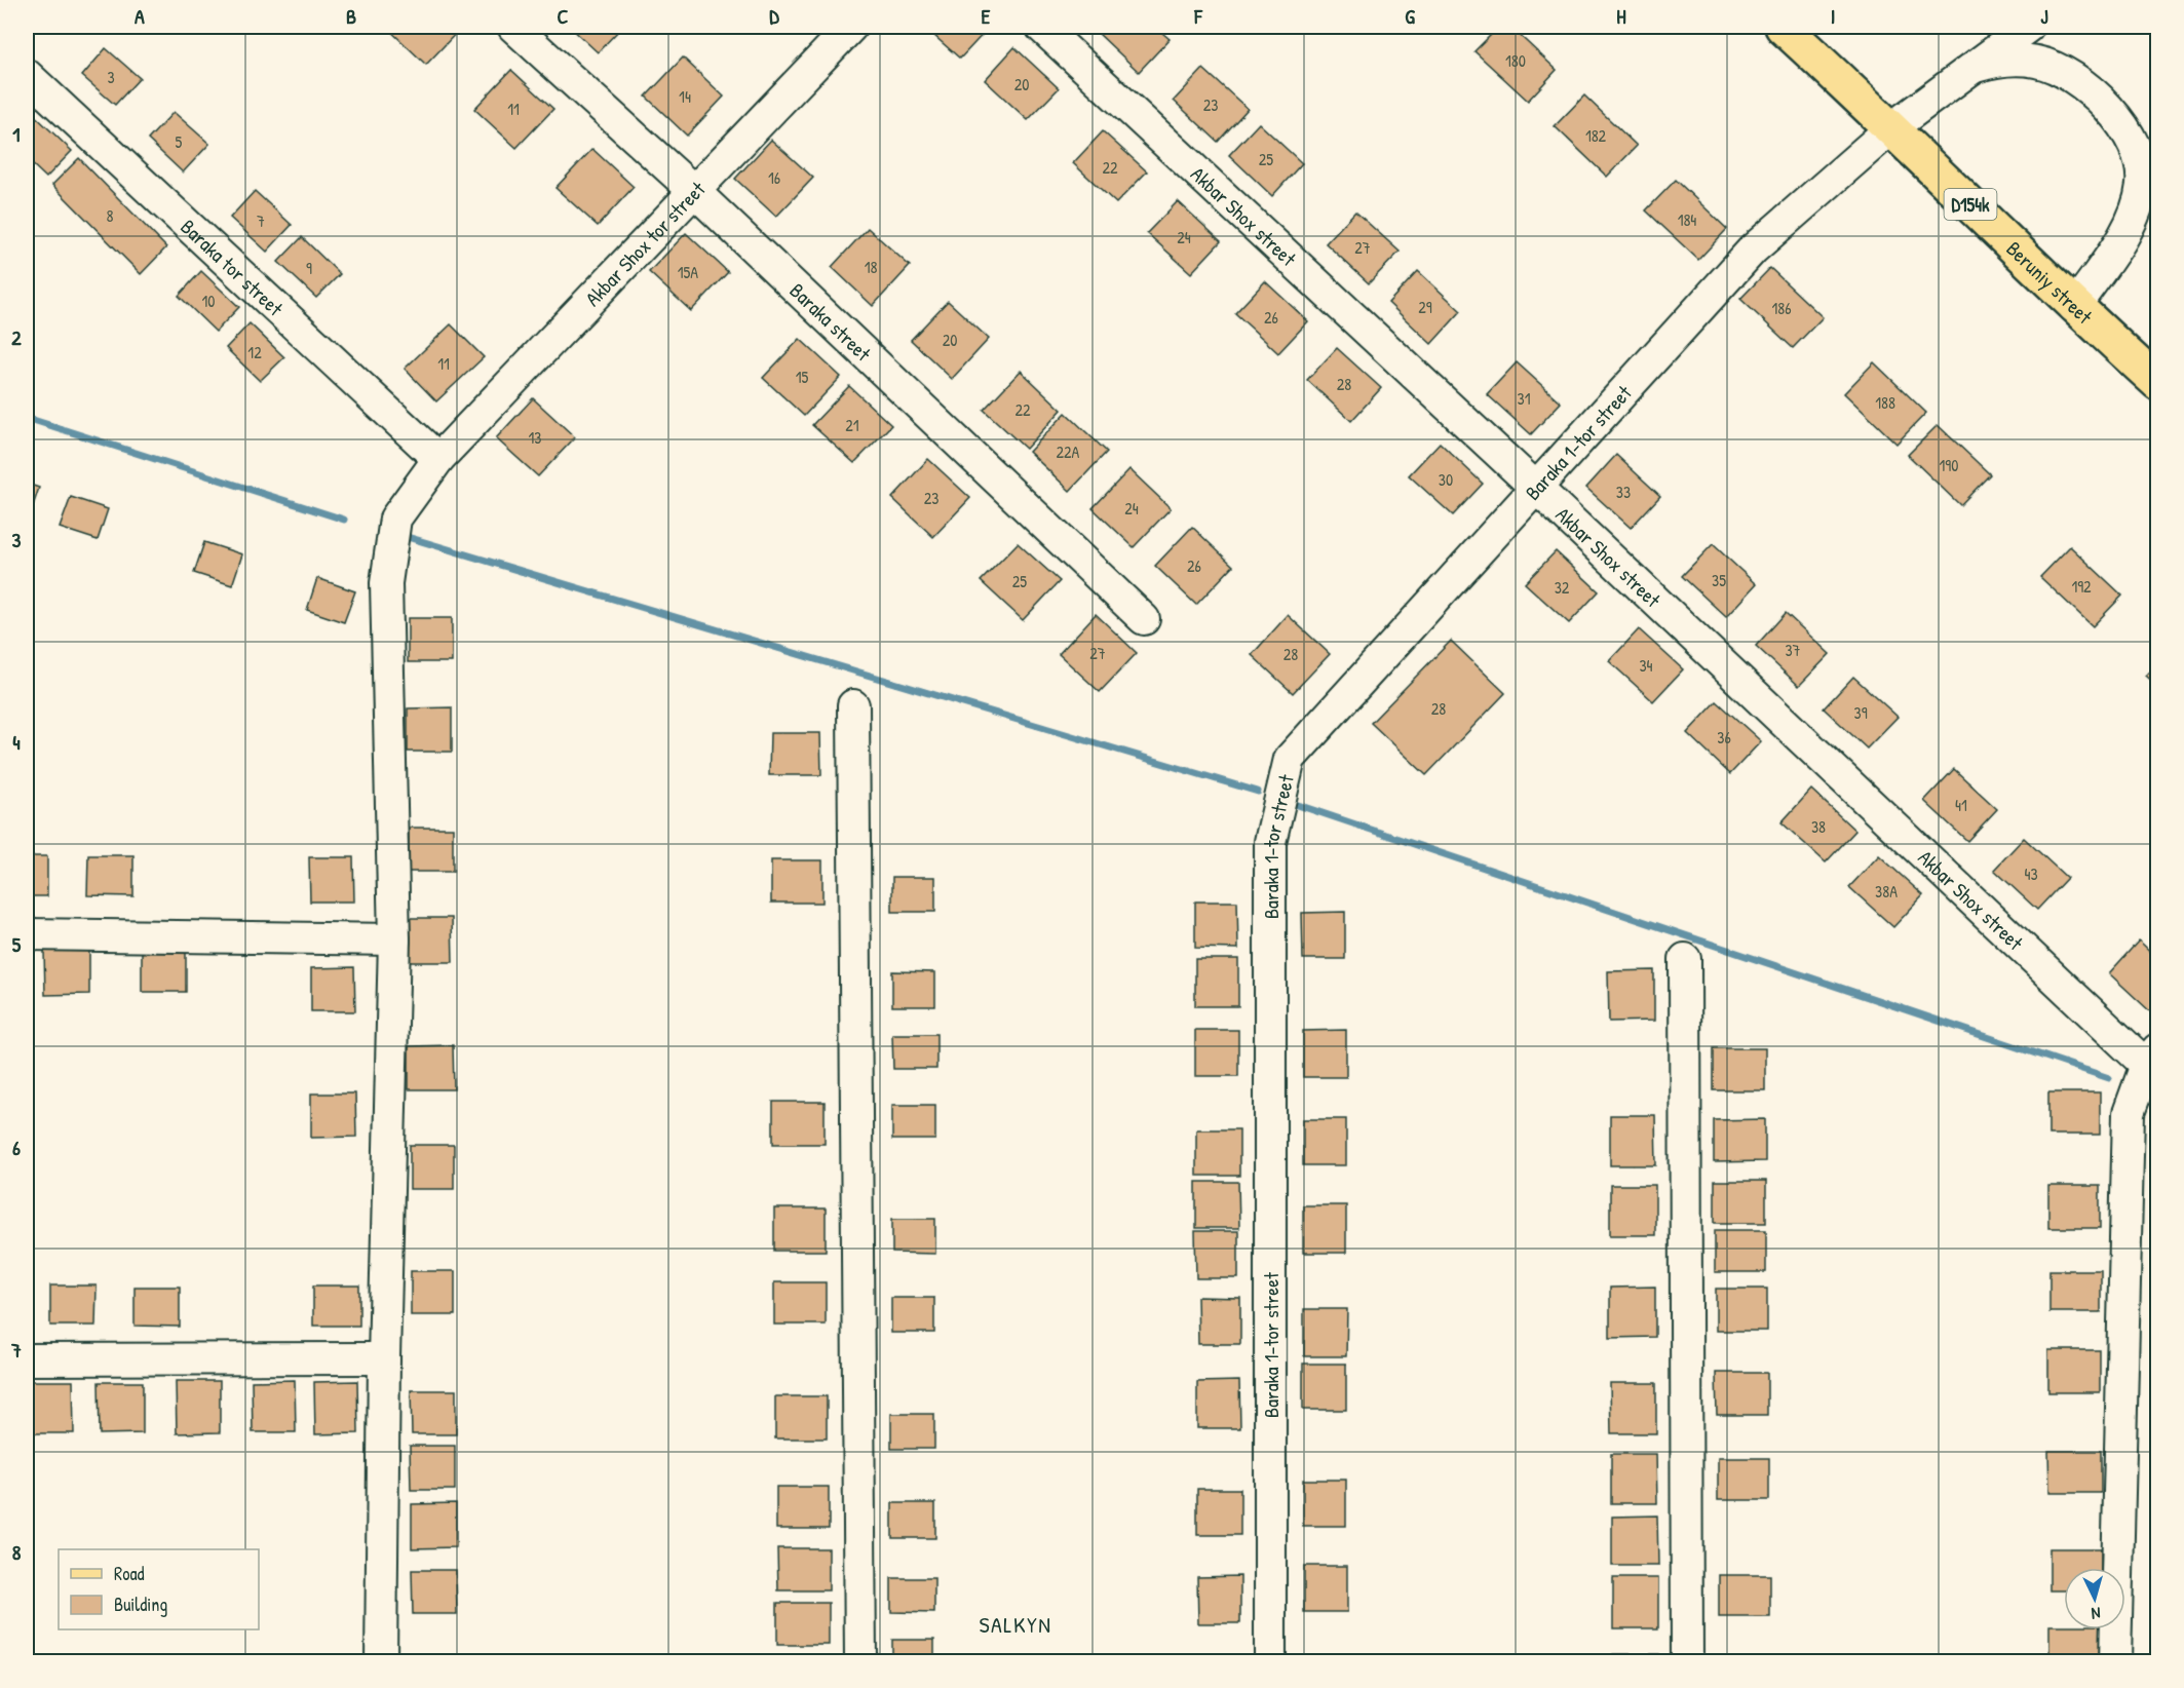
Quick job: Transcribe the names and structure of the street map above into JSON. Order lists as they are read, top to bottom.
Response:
{
  "streets": {
    "main road": ["D154k", "Beruniy street"],
    "street": [
      "Akbar Shox street",
      "Akbar Shox tor street",
      "Baraka tor street",
      "Baraka street",
      "Baraka 1-tor street"
    ]
  },
  "crossings": [
    ["Akbar Shox street", "Baraka 1-tor street"],
    ["Akbar Shox tor street", "Baraka tor street"],
    ["Akbar Shox tor street", "Baraka street"],
    ["Beruniy street", "Baraka 1-tor street"]
  ],
  "districts": ["SALKYN"],
  "house_numbers": [
    "180",
    "3",
    "20",
    "14",
    "23",
    "11",
    "182",
    "5",
    "25",
    "22",
    "16",
    "8",
    "184",
    "7",
    "24",
    "27",
    "18",
    "9",
    "15A",
    "10",
    "29",
    "186",
    "26",
    "20",
    "12",
    "11",
    "15",
    "28",
    "31",
    "188",
    "22",
    "21",
    "13",
    "22A",
    "190",
    "30",
    "33",
    "23",
    "24",
    "26",
    "35",
    "25",
    "192",
    "32",
    "37",
    "27",
    "28",
    "34",
    "28",
    "39",
    "36",
    "41",
    "38",
    "43",
    "38A"
  ],
  "legend": ["Road", "Building"],
  "north": "bottom",
  "grid": {
    "columns": [
      "A",
      "B",
      "C",
      "D",
      "E",
      "F",
      "G",
      "H",
      "I",
      "J"
    ],
    "rows": [
      "1",
      "2",
      "3",
      "4",
      "5",
      "6",
      "7",
      "8"
    ]
  }
}
